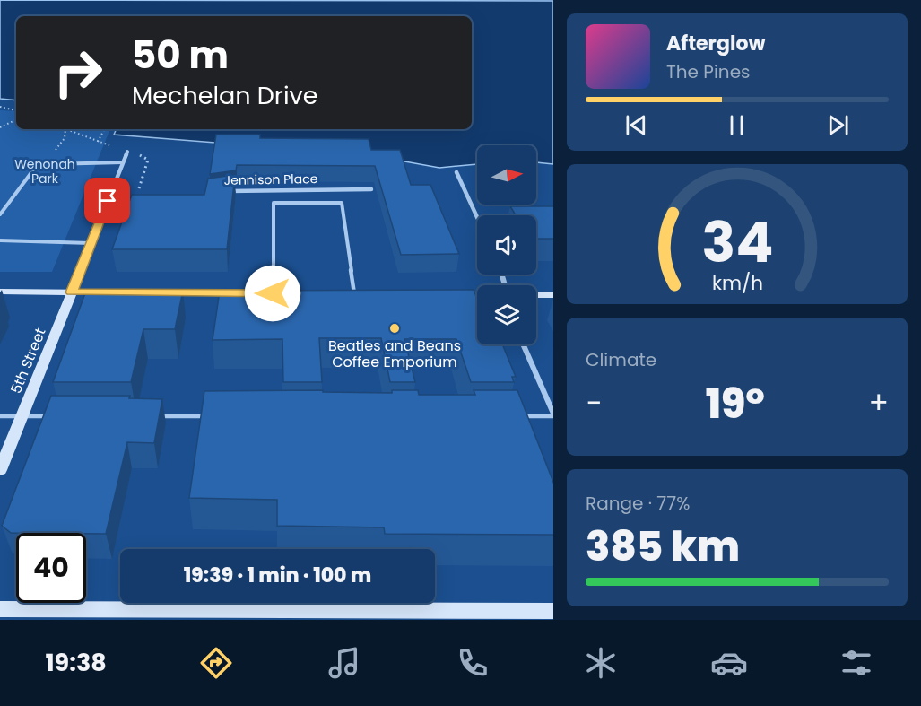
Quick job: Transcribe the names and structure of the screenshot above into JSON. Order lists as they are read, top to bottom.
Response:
{
  "streets": {
    "street": ["Jennison Place", "5th Street"]
  },
  "parks": ["Wenonah Park"],
  "places": ["Beatles and Beans Coffee Emporium"],
  "north": "right",
  "page": {
    "turn": ["50 m", "Mechelan Drive"],
    "song": ["Afterglow", "The Pines"],
    "tile": [
      "Climate",
      ["Range · 77%", "385 km"]
    ],
    "heat": ["−", "19°", "+"],
    "limit": "40",
    "trip": "19:39 · 1 min · 100 m",
    "tabs": "19:38",
    "gauge": ["34", "km/h"]
  }
}
